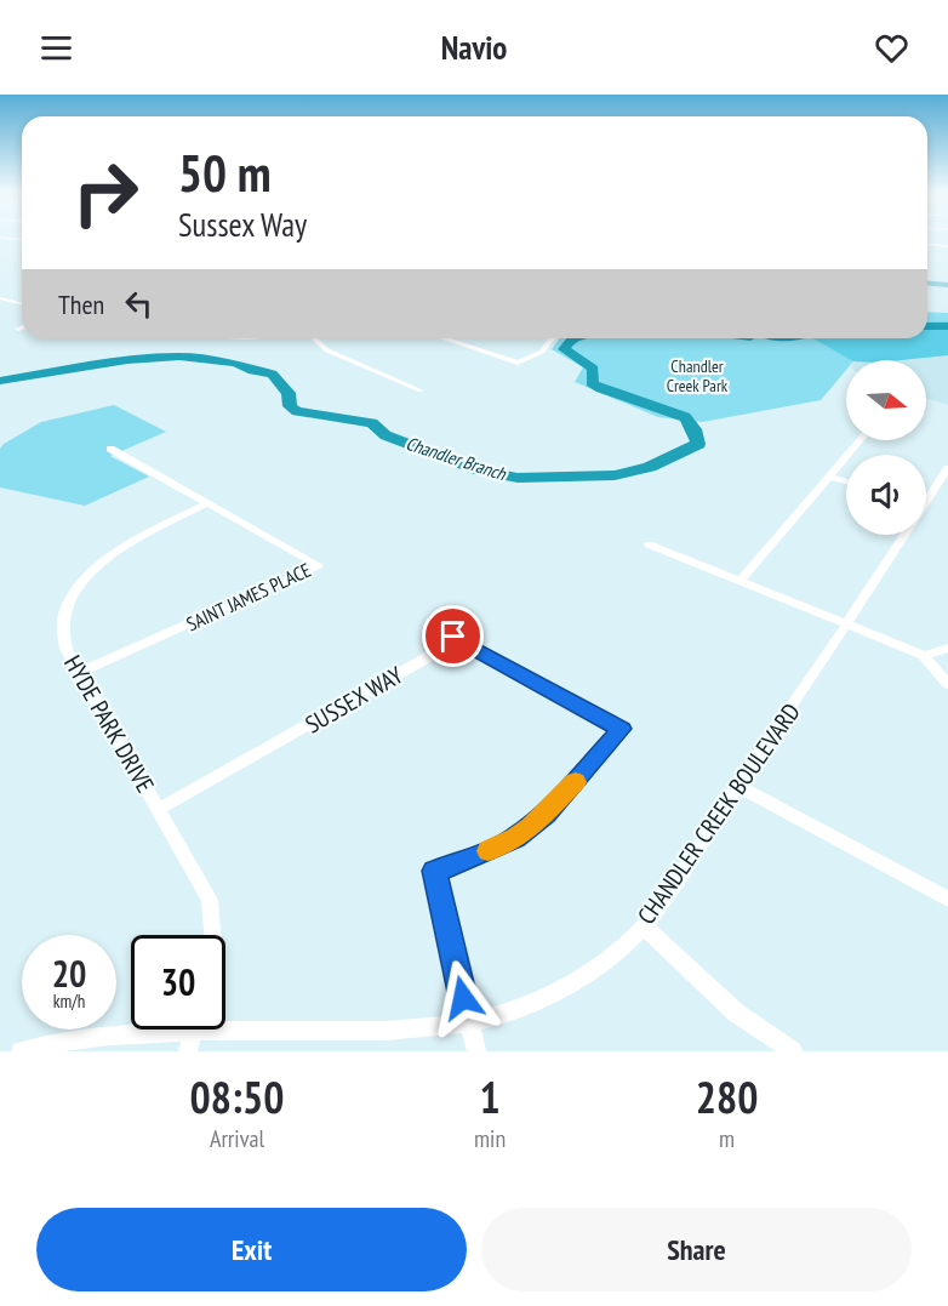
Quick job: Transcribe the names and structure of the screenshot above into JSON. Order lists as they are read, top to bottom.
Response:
{
  "streets": {
    "street": [
      "SAINT JAMES PLACE",
      "SUSSEX WAY",
      "HYDE PARK DRIVE",
      "CHANDLER CREEK BOULEVARD"
    ]
  },
  "crossings": [
    ["SAINT JAMES PLACE", "HYDE PARK DRIVE"],
    ["SUSSEX WAY", "HYDE PARK DRIVE"],
    ["SUSSEX WAY", "CHANDLER CREEK BOULEVARD"]
  ],
  "water": ["Chandler Branch"],
  "parks": ["Chandler Creek Park"],
  "north": "right",
  "page": {
    "header": "Navio",
    "turn": ["50 m", "Sussex Way"],
    "then": "Then",
    "speed": "20 km/h",
    "limit": "30",
    "eta": [
      "08:50",
      "Arrival",
      "1",
      "min",
      "280",
      "m"
    ],
    "buttons": ["Exit", "Share"]
  }
}
